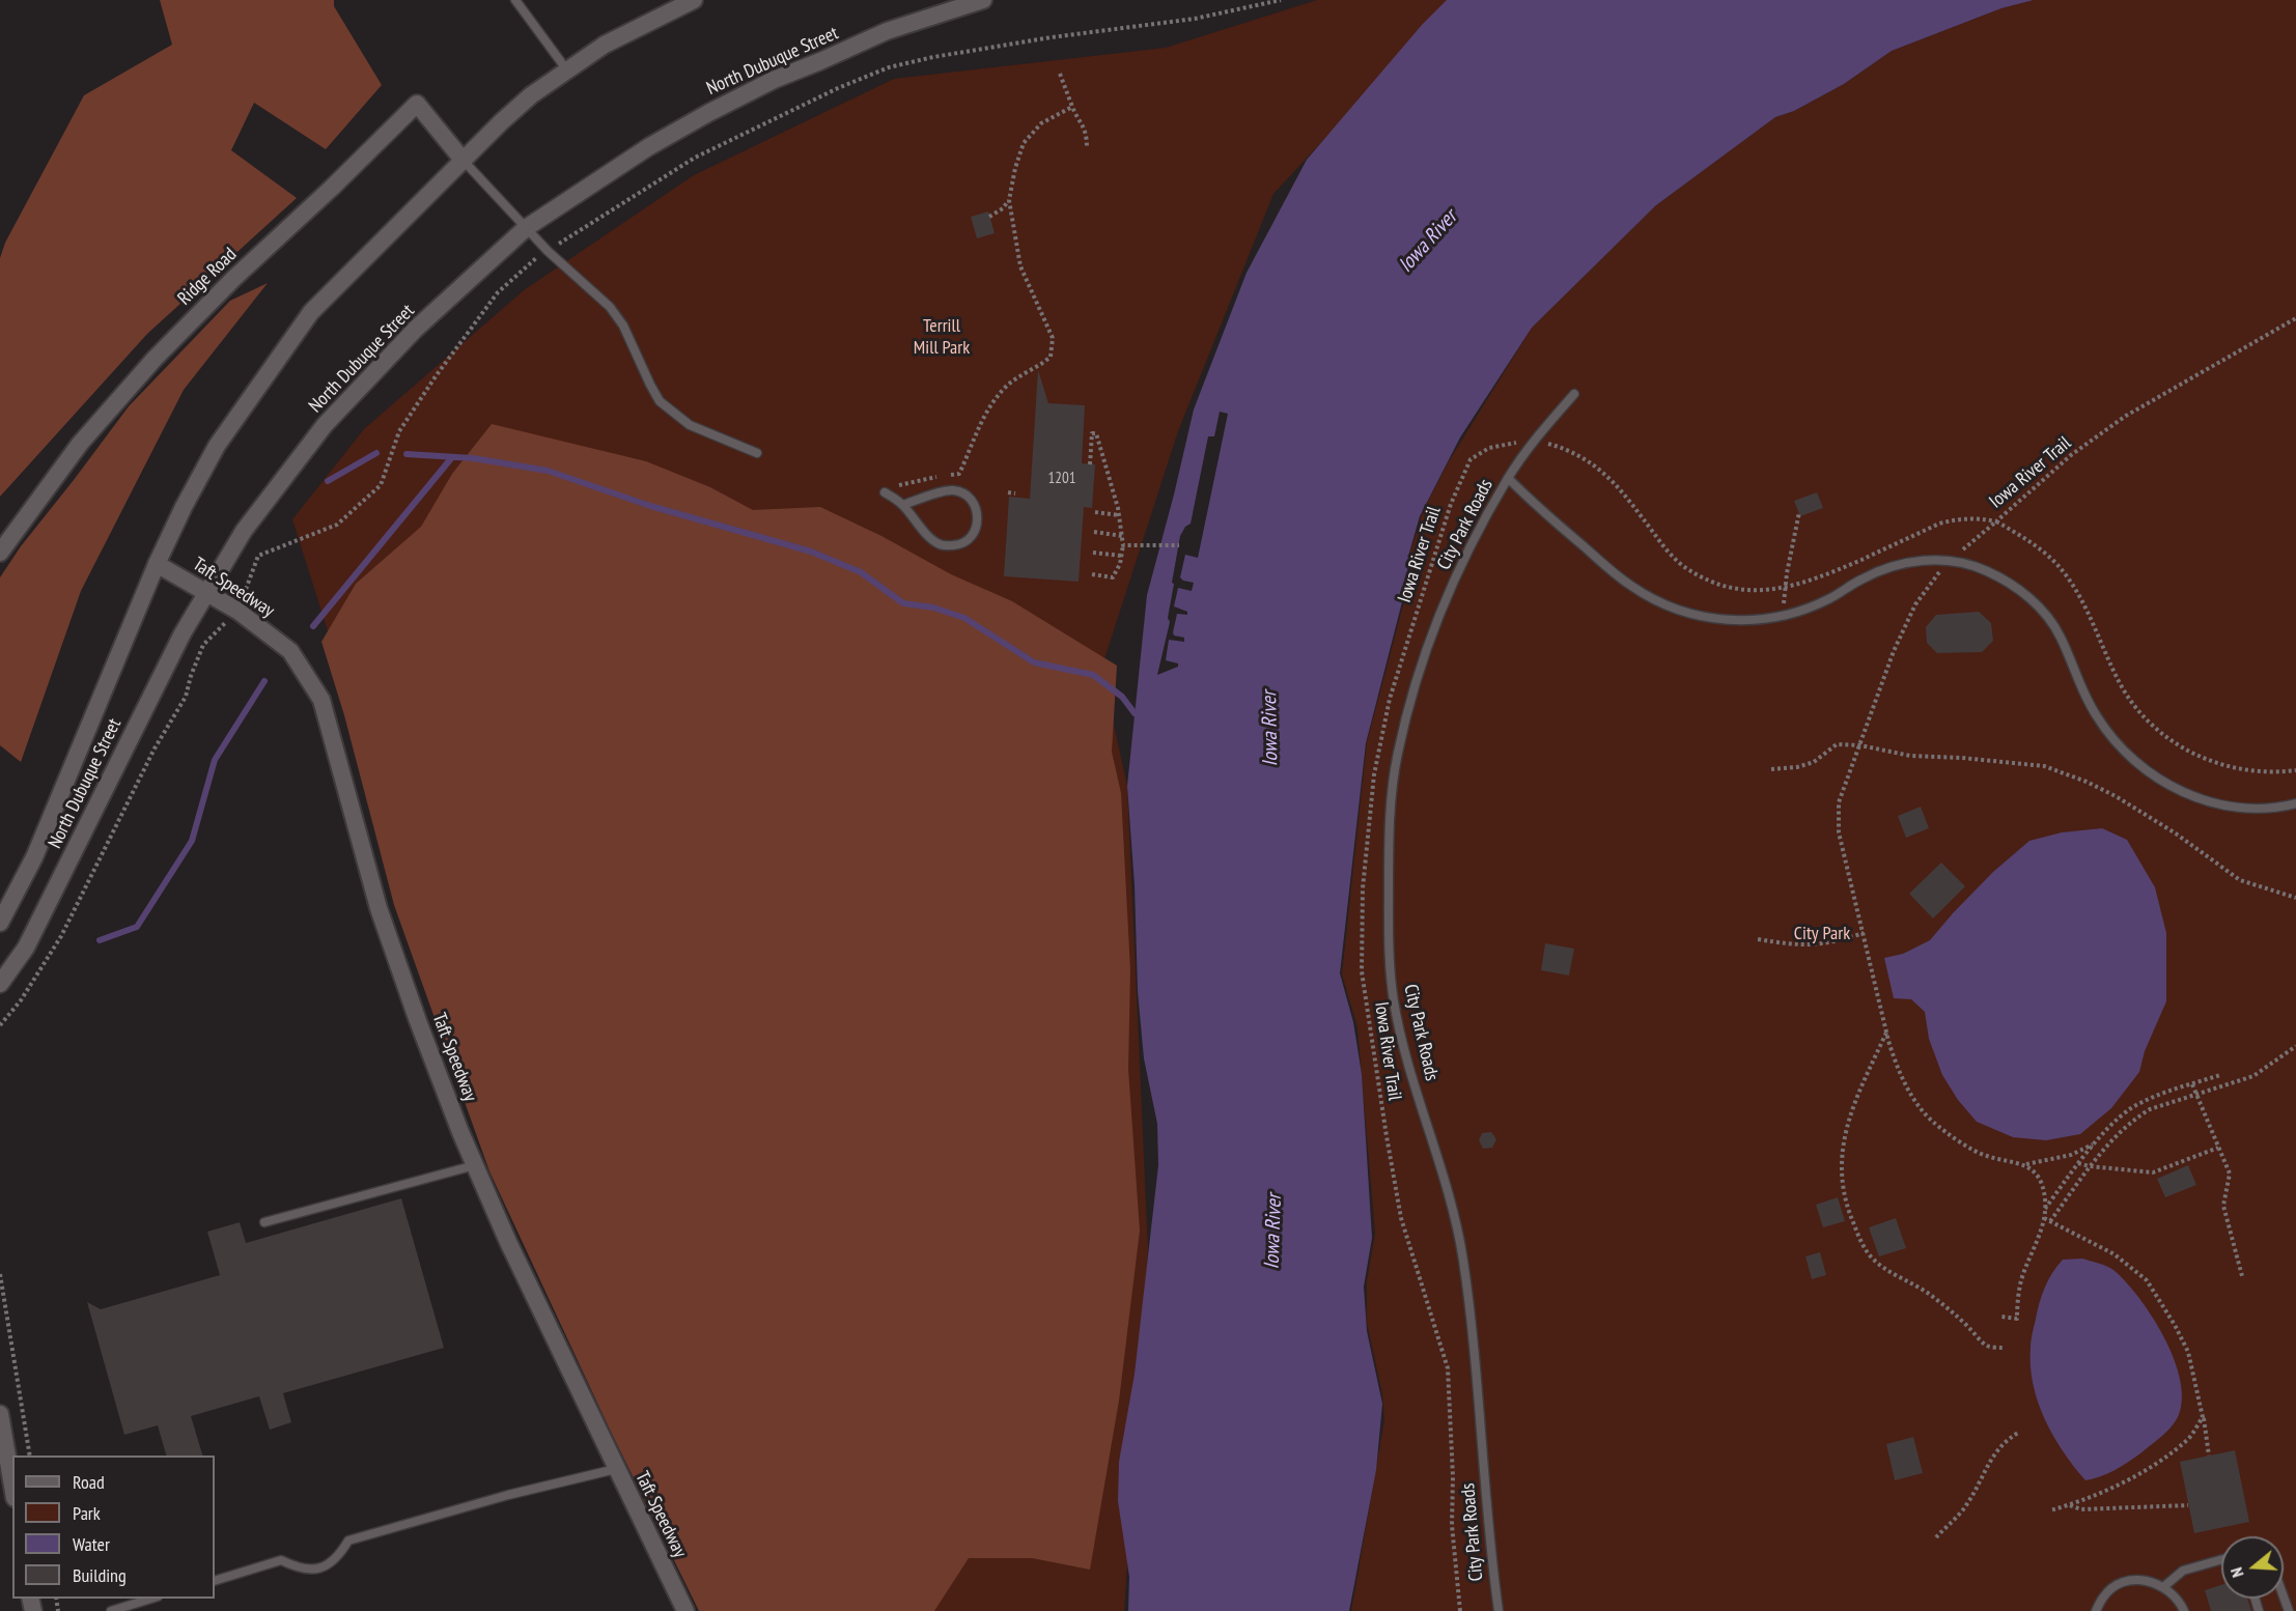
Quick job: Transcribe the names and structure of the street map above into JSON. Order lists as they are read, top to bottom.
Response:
{
  "streets": {
    "main road": ["North Dubuque Street", "Ridge Road", "Taft Speedway"],
    "lane": ["City Park Roads"],
    "path": ["Iowa River Trail"]
  },
  "crossings": [
    ["North Dubuque Street", "Ridge Road"],
    ["North Dubuque Street", "Taft Speedway"],
    ["Iowa River Trail", "City Park Roads"]
  ],
  "water": ["Iowa River"],
  "parks": ["Terrill Mill Park", "City Park"],
  "house_numbers": ["1201"],
  "legend": [
    "Road",
    "Park",
    "Water",
    "Building"
  ],
  "north": "left"
}
